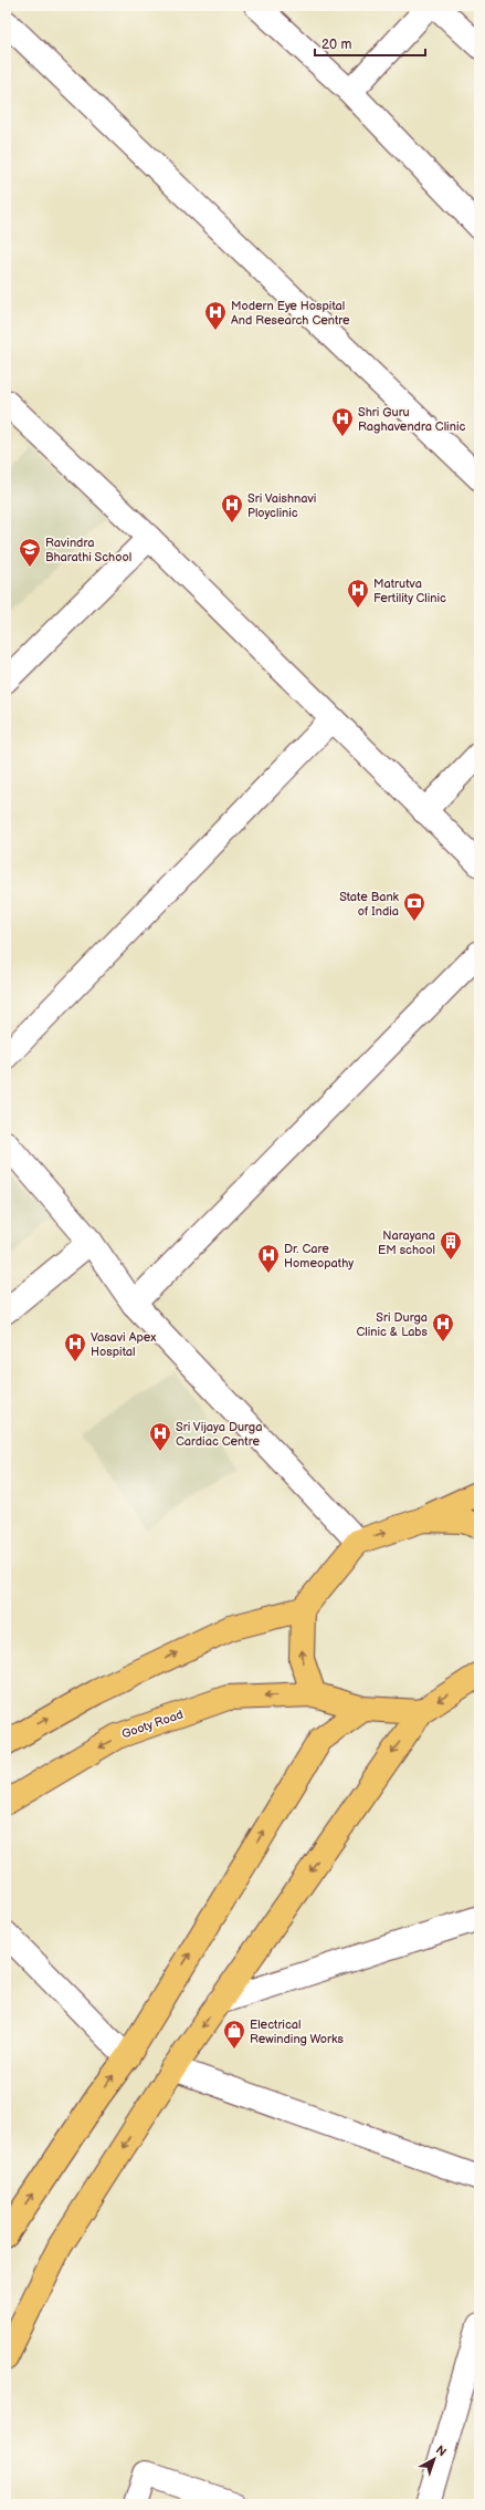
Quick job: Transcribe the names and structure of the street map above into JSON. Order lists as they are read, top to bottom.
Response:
{
  "streets": {
    "main road": ["Gooty Road"]
  },
  "places": {
    "hospital": [
      "Modern Eye Hospital And Research Centre",
      "Shri Guru Raghavendra Clinic",
      "Sri Vaishnavi Ployclinic",
      "Matrutva Fertility Clinic",
      "Dr. Care Homeopathy",
      "Sri Durga Clinic & Labs",
      "Vasavi Apex Hospital",
      "Sri Vijaya Durga Cardiac Centre"
    ],
    "school or university": ["Ravindra Bharathi School"],
    "bank": ["State Bank of India"],
    "building": ["Narayana EM school"],
    "shop": ["Electrical Rewinding Works"]
  },
  "scale_bar": "20 m",
  "north": "top right"
}
